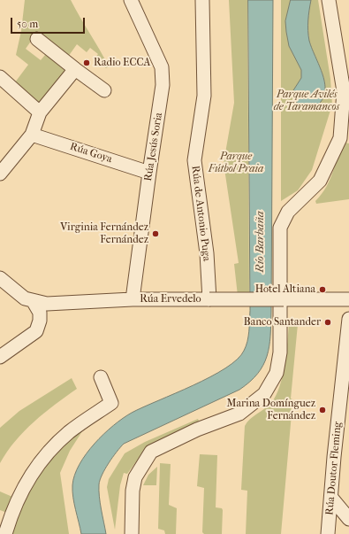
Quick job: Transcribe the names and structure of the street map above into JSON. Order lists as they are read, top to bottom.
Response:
{
  "streets": {
    "street": [
      "Rúa Jesús Soria",
      "Rúa Goya",
      "Rúa de Antonio Puga",
      "Rúa Ervedelo",
      "Rúa Doutor Fleming"
    ]
  },
  "crossings": [
    ["Rúa Jesús Soria", "Rúa Goya"],
    ["Rúa Jesús Soria", "Rúa Ervedelo"],
    ["Rúa de Antonio Puga", "Rúa Ervedelo"]
  ],
  "water": ["Río Barbaña"],
  "parks": ["Parque Avilés de Taramancos", "Parque Fútbol Praia"],
  "places": [
    "Radio ECCA",
    "Virginia Fernández Fernández",
    "Hotel Altiana",
    "Banco Santander",
    "Marina Domínguez Fernández"
  ],
  "scale_bar": "50 m"
}
